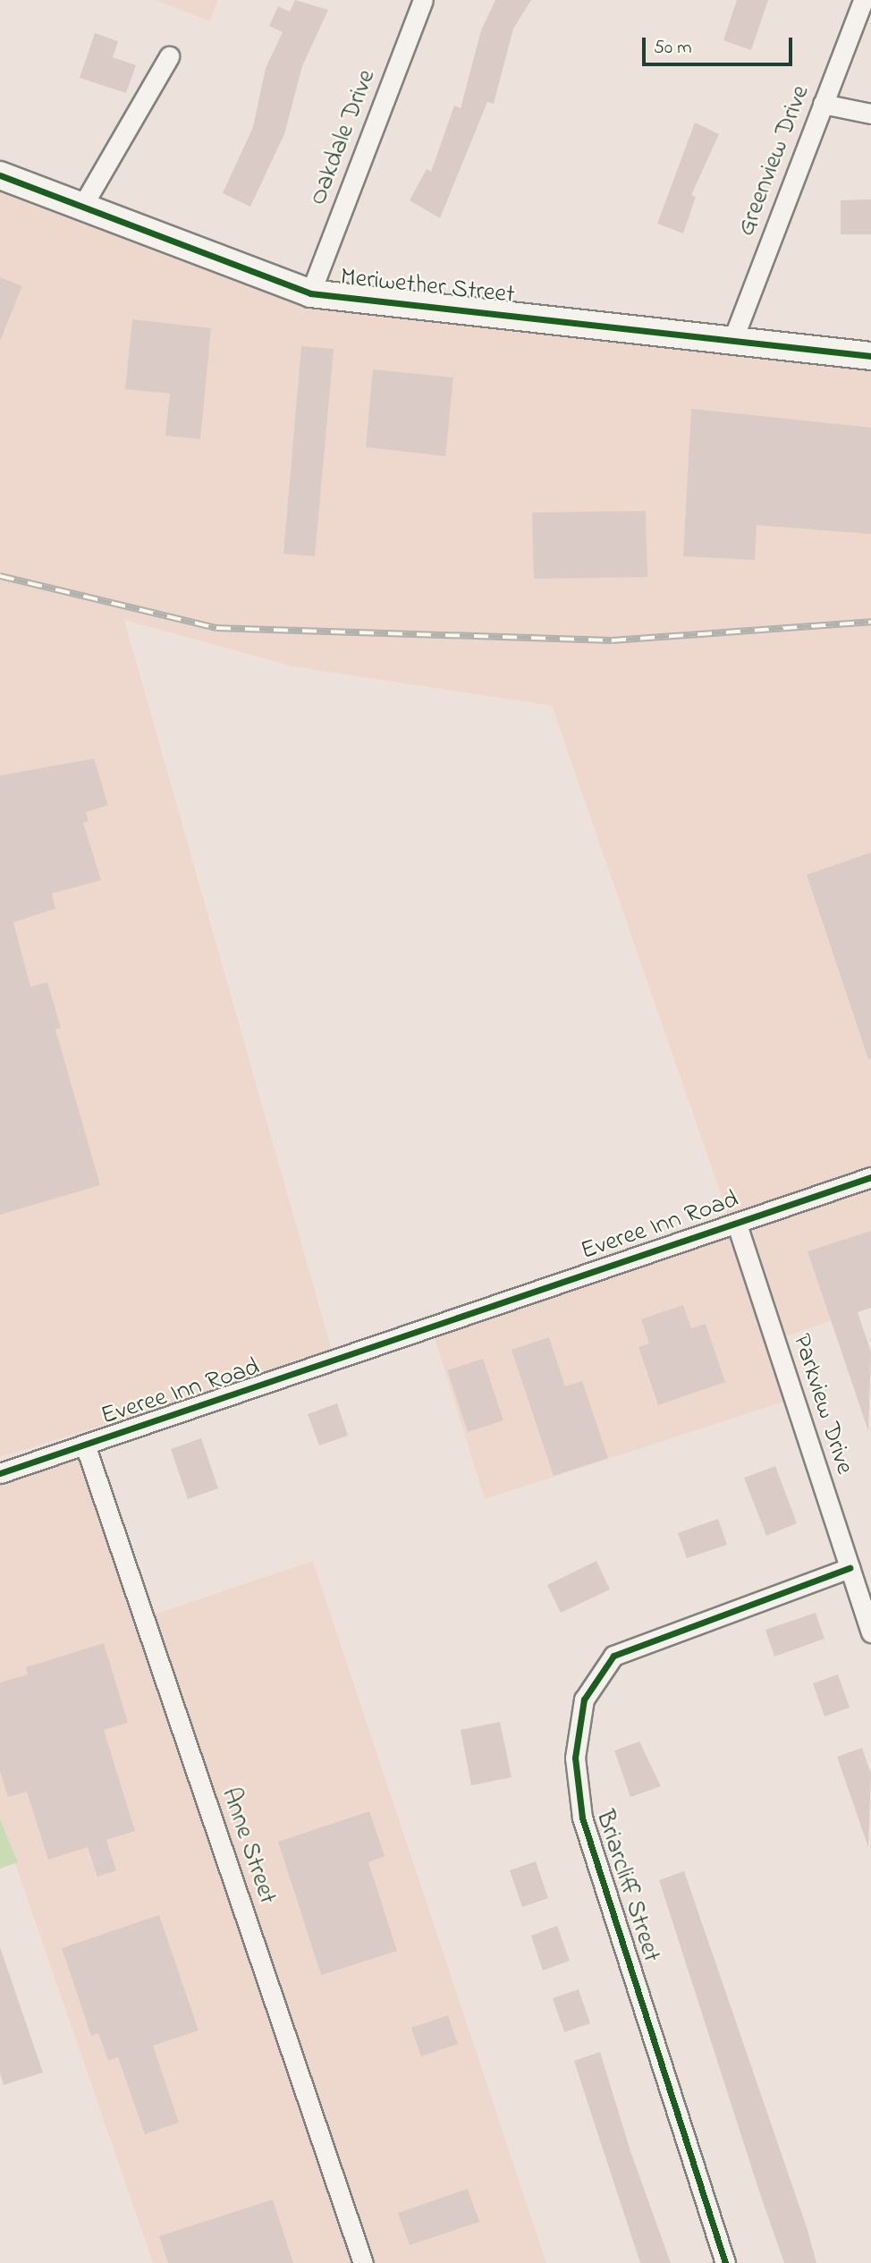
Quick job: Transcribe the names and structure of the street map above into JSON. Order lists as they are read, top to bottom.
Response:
{
  "streets": {
    "street": [
      "Oakdale Drive",
      "Greenview Drive",
      "Meriwether Street",
      "Everee Inn Road",
      "Parkview Drive",
      "Anne Street",
      "Briarcliff Street"
    ]
  },
  "crossings": [
    ["Oakdale Drive", "Meriwether Street"],
    ["Greenview Drive", "Meriwether Street"],
    ["Everee Inn Road", "Parkview Drive"],
    ["Everee Inn Road", "Anne Street"],
    ["Parkview Drive", "Briarcliff Street"]
  ],
  "scale_bar": "50 m"
}
